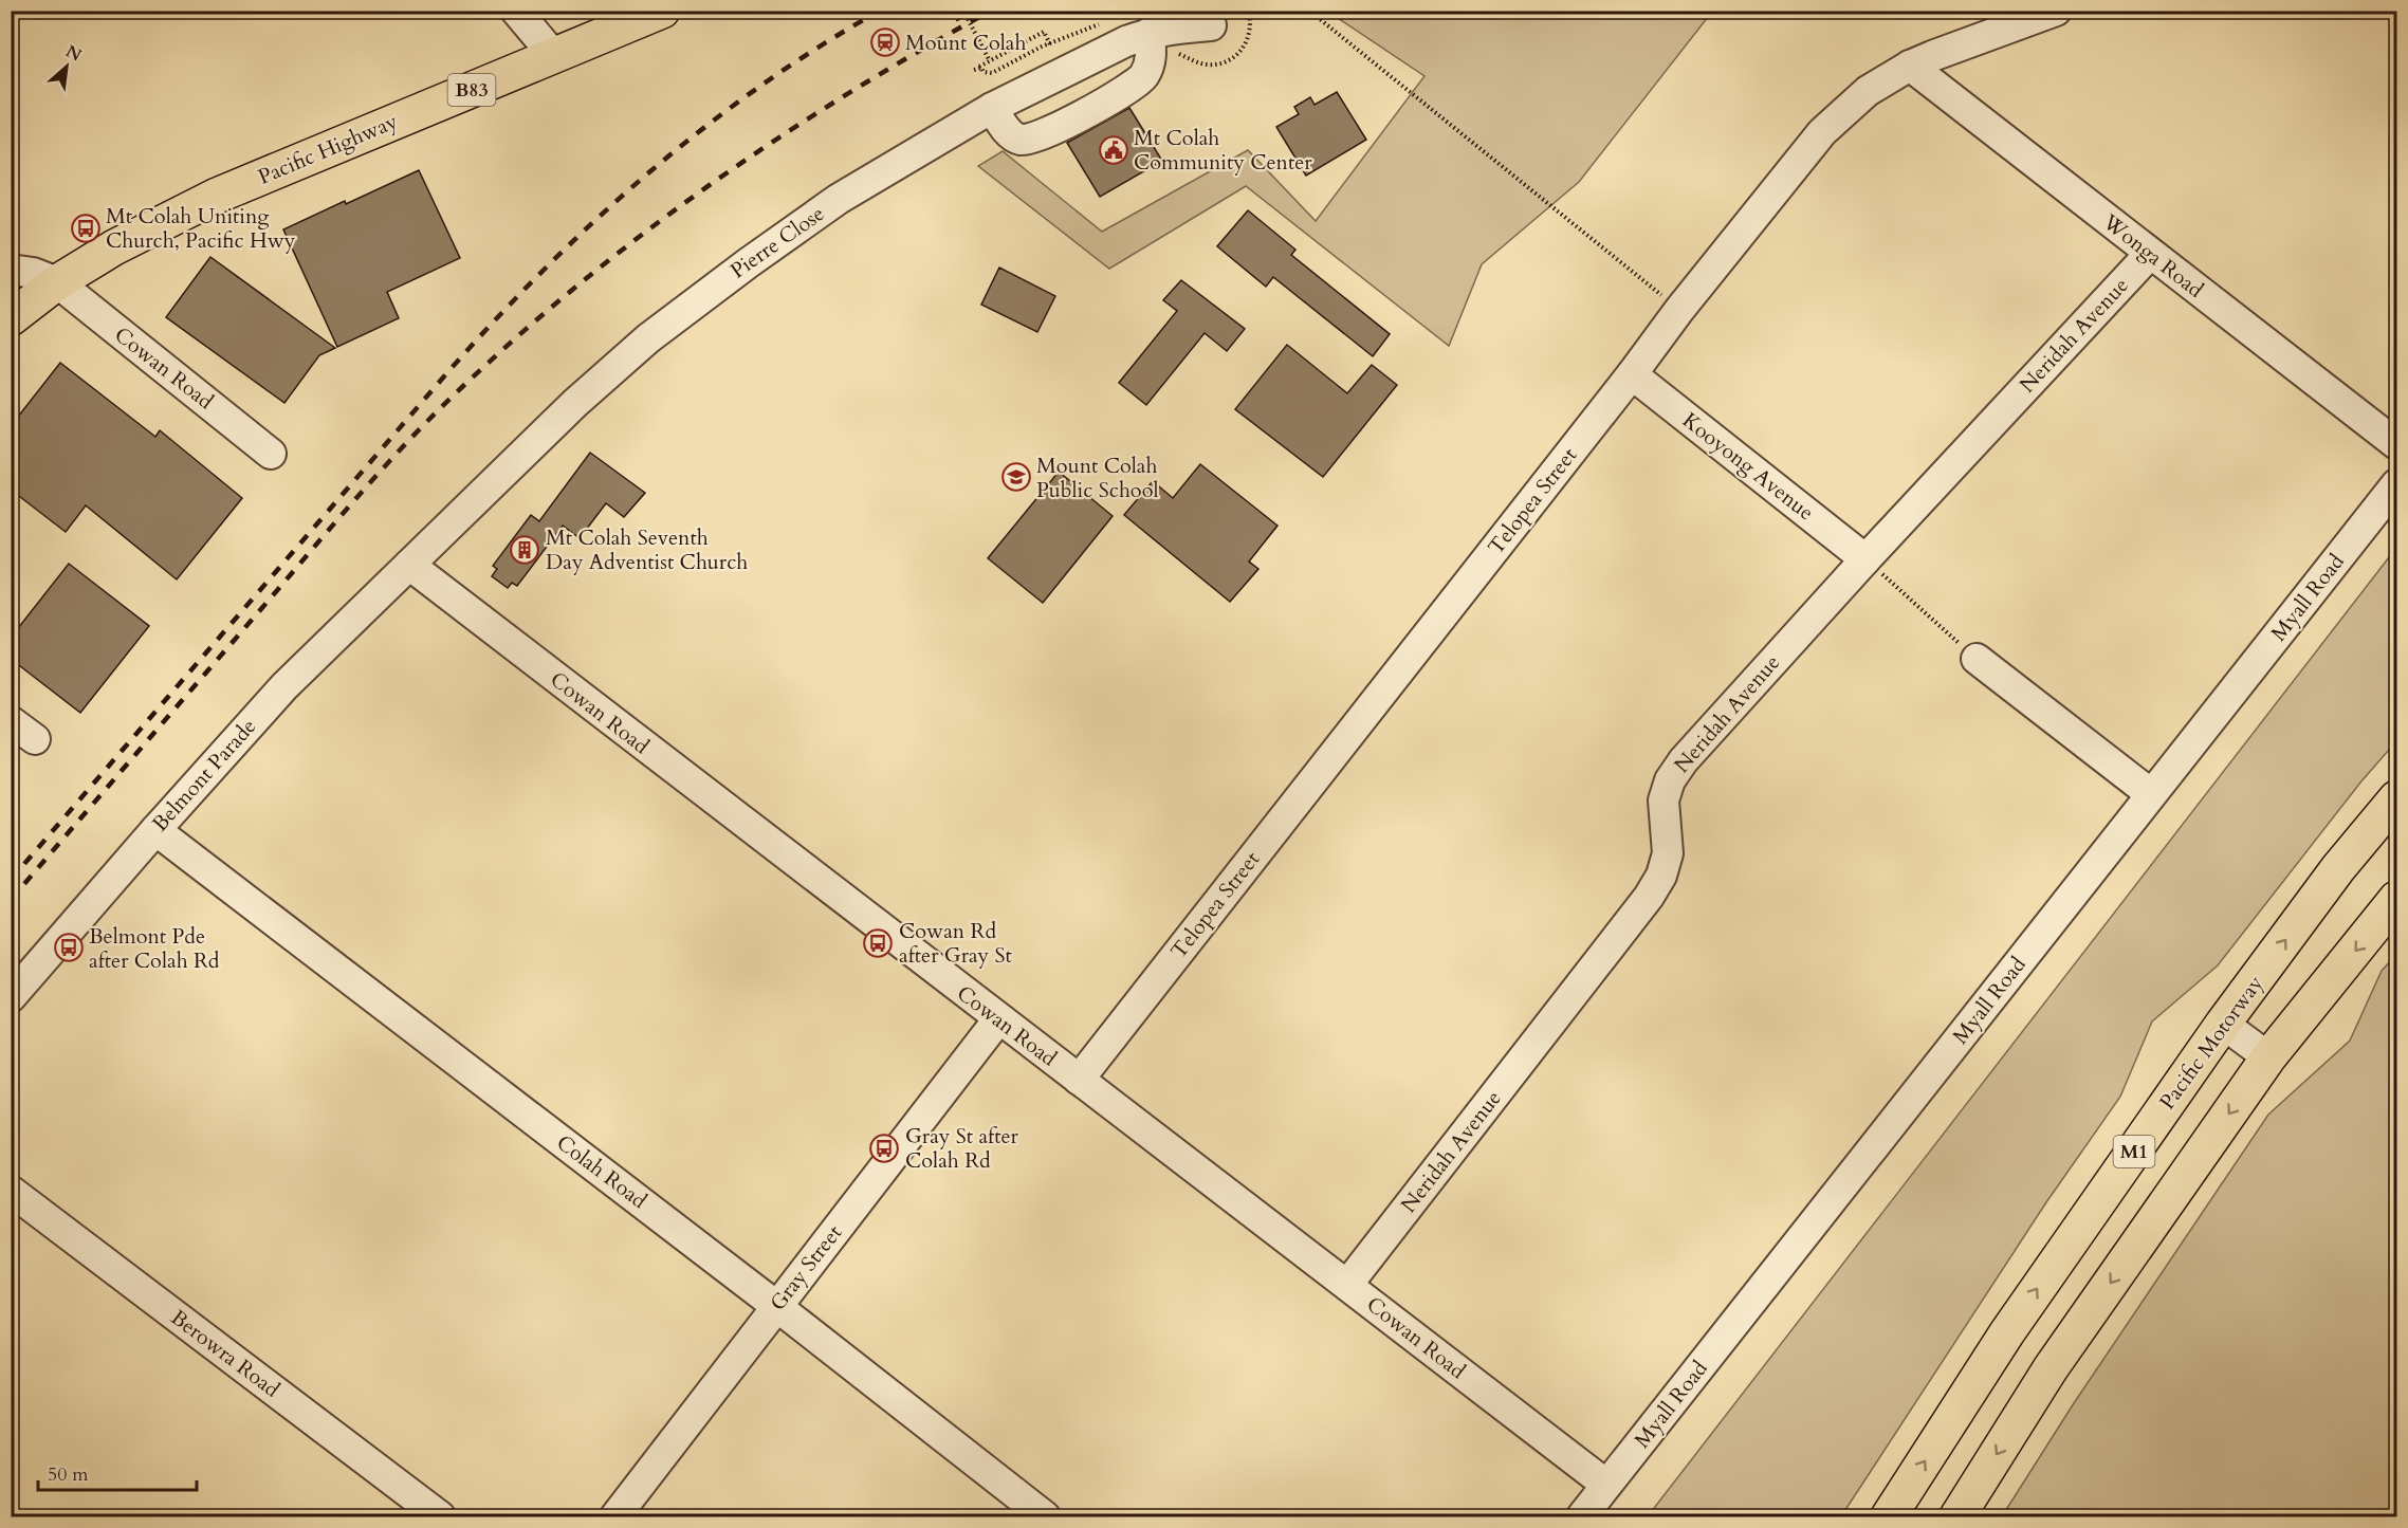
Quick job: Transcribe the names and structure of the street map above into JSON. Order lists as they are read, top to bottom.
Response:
{
  "streets": {
    "main road": [
      "B83",
      "Pacific Highway",
      "Pacific Motorway",
      "M1"
    ],
    "street": [
      "Pierre Close",
      "Wonga Road",
      "Neridah Avenue",
      "Cowan Road",
      "Kooyong Avenue",
      "Telopea Street",
      "Myall Road",
      "Belmont Parade",
      "Colah Road",
      "Gray Street",
      "Berowra Road"
    ]
  },
  "crossings": [
    ["Pacific Highway", "Cowan Road"],
    ["Pierre Close", "Cowan Road"],
    ["Pierre Close", "Belmont Parade"],
    ["Wonga Road", "Neridah Avenue"],
    ["Wonga Road", "Telopea Street"],
    ["Neridah Avenue", "Cowan Road"],
    ["Neridah Avenue", "Kooyong Avenue"],
    ["Cowan Road", "Telopea Street"],
    ["Cowan Road", "Myall Road"],
    ["Cowan Road", "Belmont Parade"],
    ["Cowan Road", "Gray Street"],
    ["Kooyong Avenue", "Telopea Street"],
    ["Belmont Parade", "Colah Road"],
    ["Colah Road", "Gray Street"]
  ],
  "places": {
    "station": ["Mount Colah"],
    "public building": ["Mt Colah Community Center"],
    "bus stop": [
      "Mt Colah Uniting Church, Pacific Hwy",
      "Cowan Rd after Gray St",
      "Belmont Pde after Colah Rd",
      "Gray St after Colah Rd"
    ],
    "school or university": ["Mount Colah Public School"],
    "building": ["Mt Colah Seventh Day Adventist Church"]
  },
  "scale_bar": "50 m",
  "north": "top right"
}
